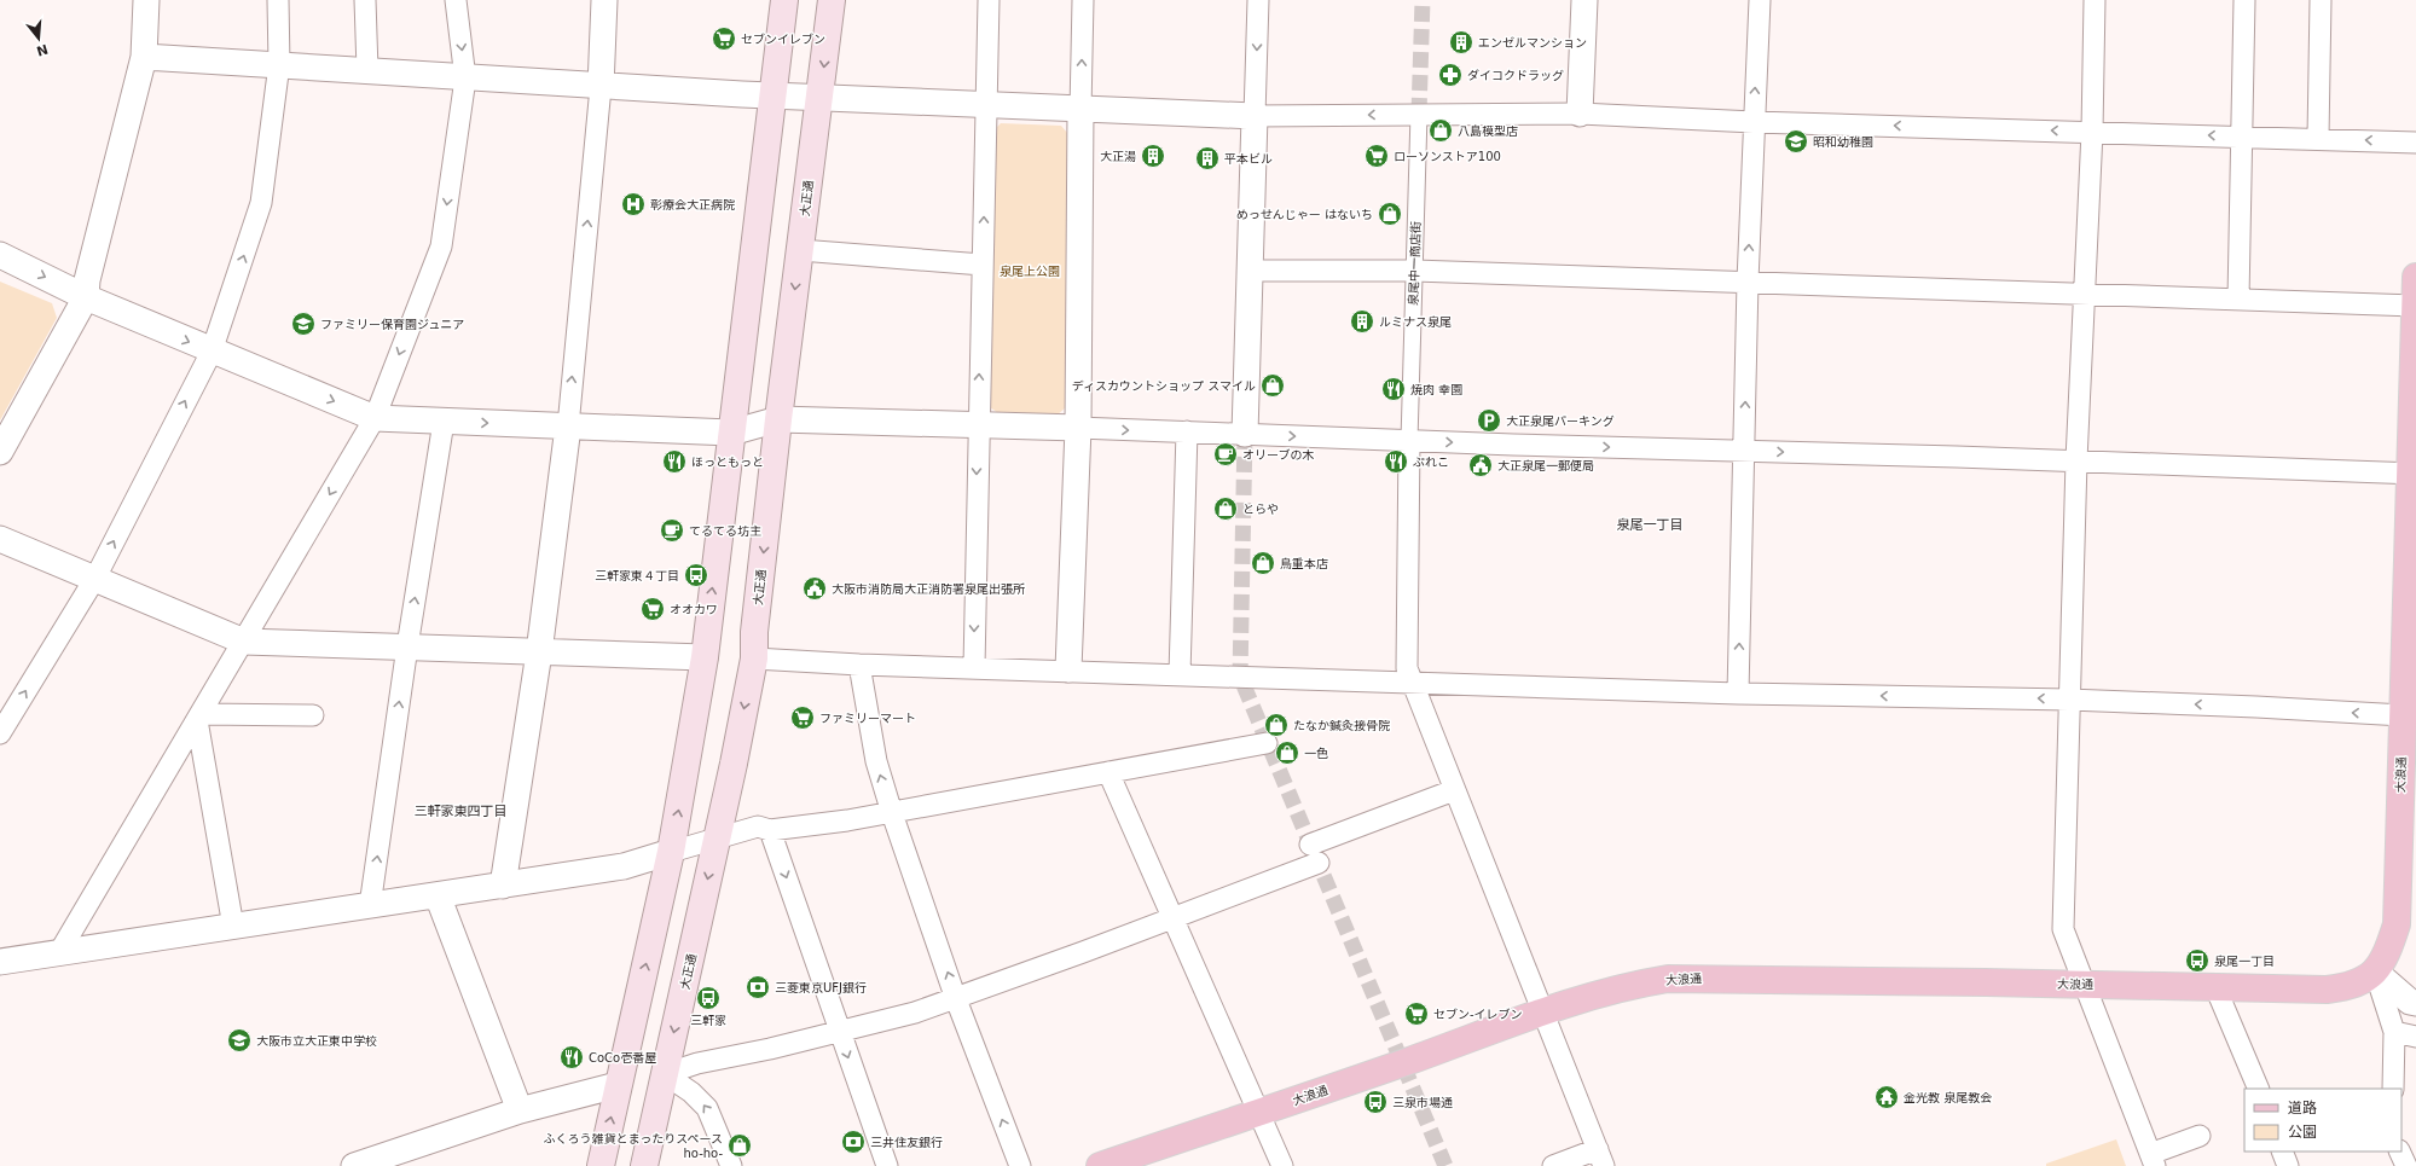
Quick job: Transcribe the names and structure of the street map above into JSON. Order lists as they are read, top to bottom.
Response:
{
  "streets": {
    "main road": ["大正通", "大浪通"],
    "street": ["泉尾中一商店街"]
  },
  "districts": ["泉尾一丁目", "三軒家東四丁目"],
  "parks": ["泉尾上公園"],
  "places": {
    "supermarket": [
      "セブンイレブン",
      "ローソンストア100",
      "オオカワ",
      "ファミリーマート",
      "セブン-イレブン"
    ],
    "building": [
      "エンゼルマンション",
      "大正湯",
      "平本ビル",
      "ルミナス泉尾"
    ],
    "pharmacy": ["ダイコクドラッグ"],
    "shop": [
      "八島模型店",
      "めっせんじゃー はないち",
      "ディスカウントショップ スマイル",
      "とらや",
      "鳥重本店",
      "たなか鍼灸接骨院",
      "一色",
      "ふくろう雑貨とまったりスペース ho-ho-"
    ],
    "school or university": ["昭和幼稚園", "ファミリー保育園ジュニア", "大阪市立大正東中学校"],
    "hospital": ["彰療会大正病院"],
    "restaurant": [
      "焼肉 幸園",
      "ほっともっと",
      "ぷれこ",
      "CoCo壱番屋"
    ],
    "parking": ["大正泉尾パーキング"],
    "cafe": ["オリーブの木", "てるてる坊主"],
    "public building": ["大正泉尾一郵便局", "大阪市消防局大正消防署泉尾出張所"],
    "bus stop": [
      "三軒家東４丁目",
      "泉尾一丁目",
      "三軒家",
      "三泉市場通"
    ],
    "bank": ["三菱東京UFJ銀行", "三井住友銀行"],
    "temple": ["金光教 泉尾教会"]
  },
  "legend": ["道路", "公園"],
  "north": "bottom"
}
